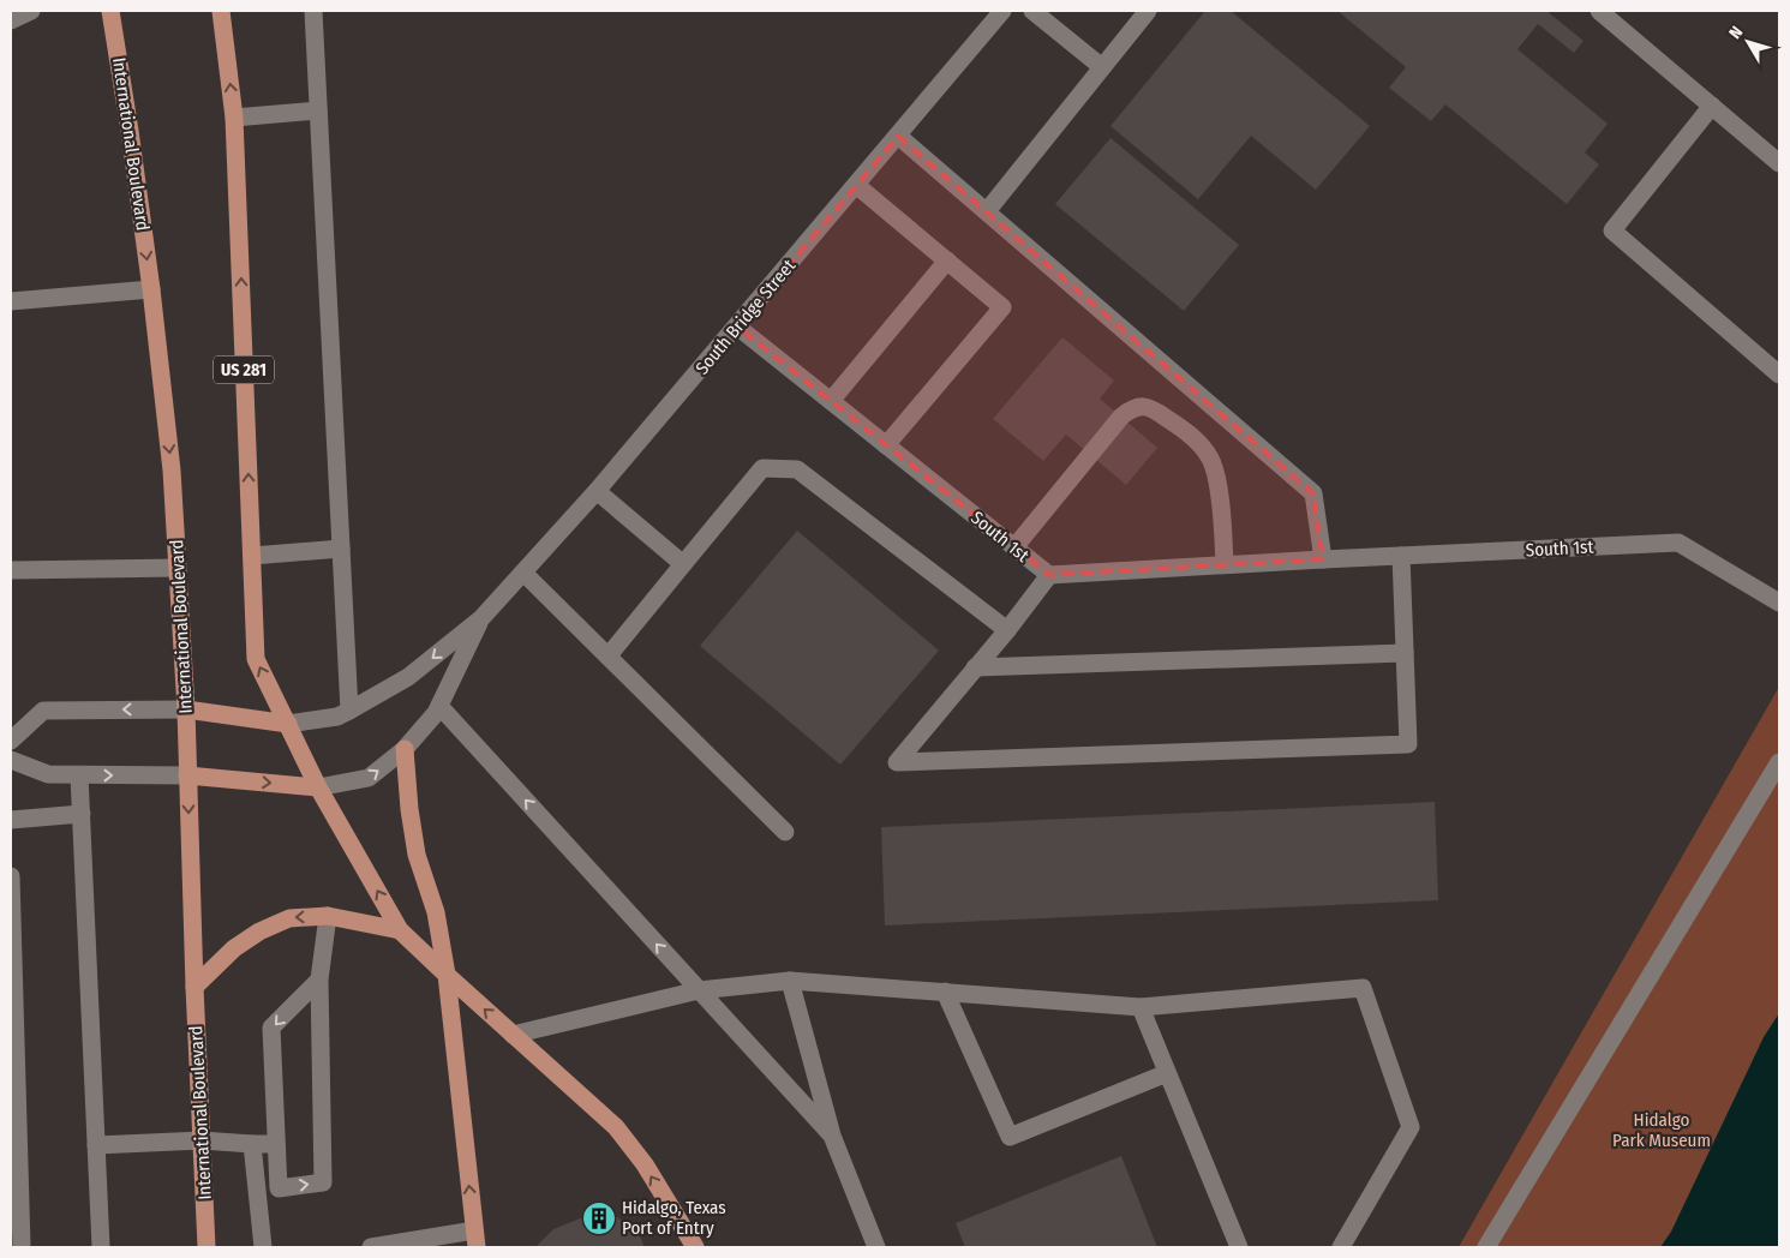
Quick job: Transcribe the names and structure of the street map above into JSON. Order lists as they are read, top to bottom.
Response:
{
  "streets": {
    "main road": ["International Boulevard", "US 281"],
    "street": ["South Bridge Street", "South 1st"]
  },
  "crossings": [
    ["South Bridge Street", "US 281"],
    ["South Bridge Street", "South 1st"]
  ],
  "parks": ["Hidalgo Park Museum"],
  "places": {
    "building": ["Hidalgo, Texas Port of Entry"]
  },
  "north": "top left"
}
